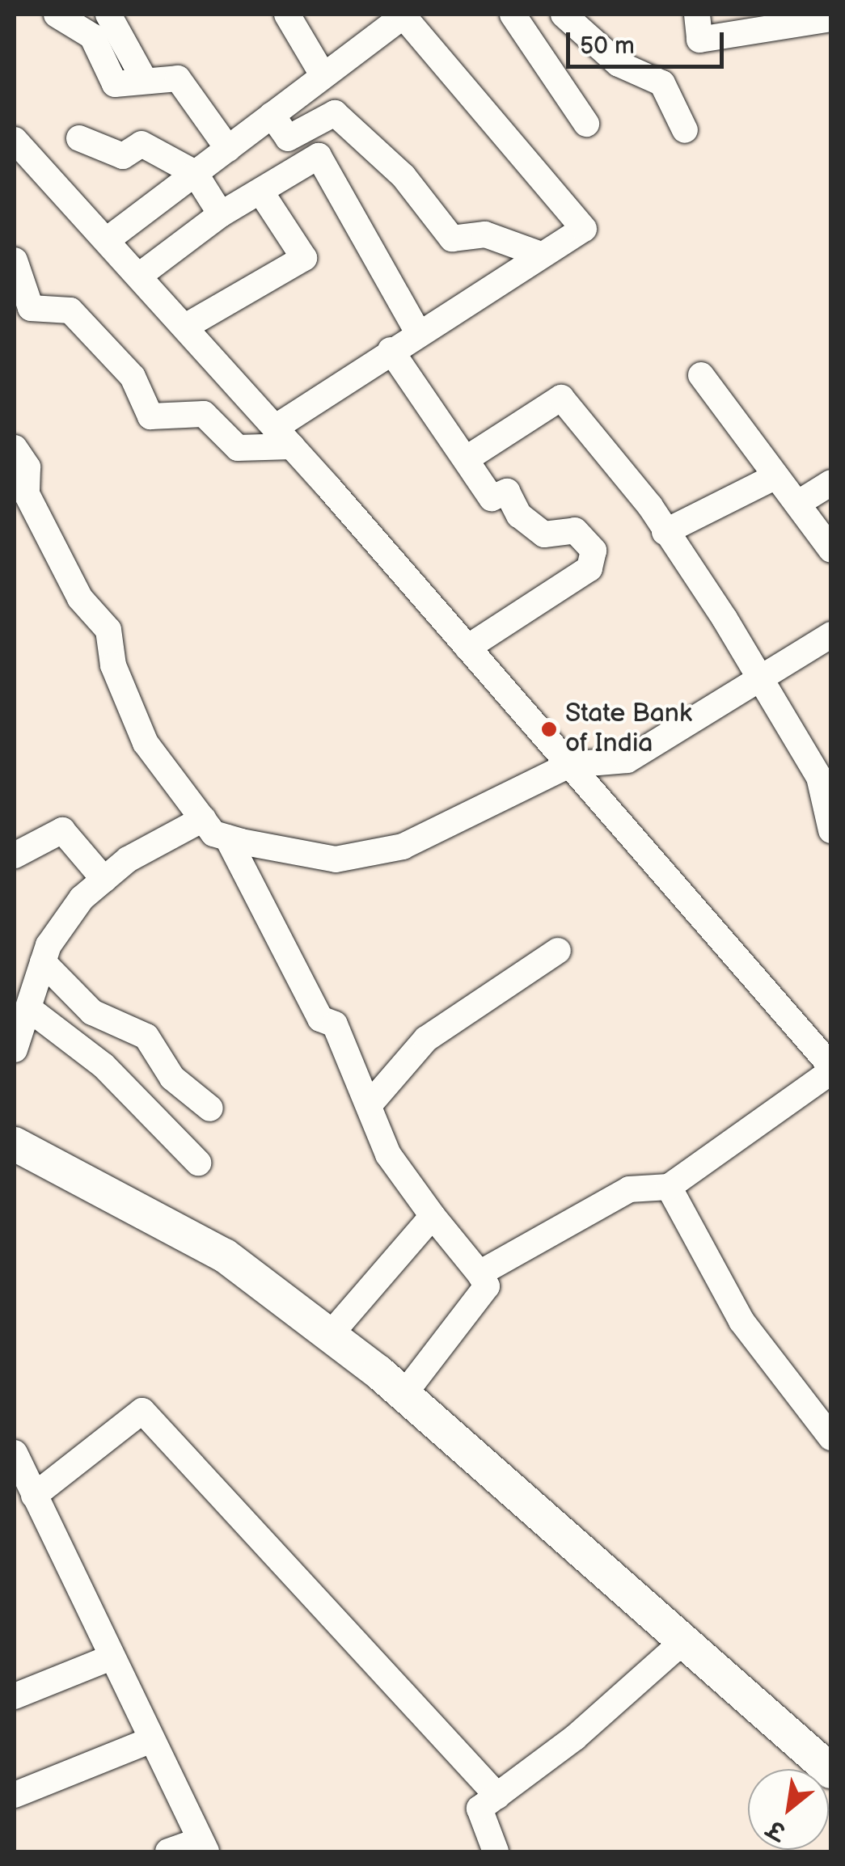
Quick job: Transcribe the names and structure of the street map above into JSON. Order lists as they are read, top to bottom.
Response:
{
  "places": ["State Bank of India"],
  "scale_bar": "50 m",
  "north": "bottom left"
}
